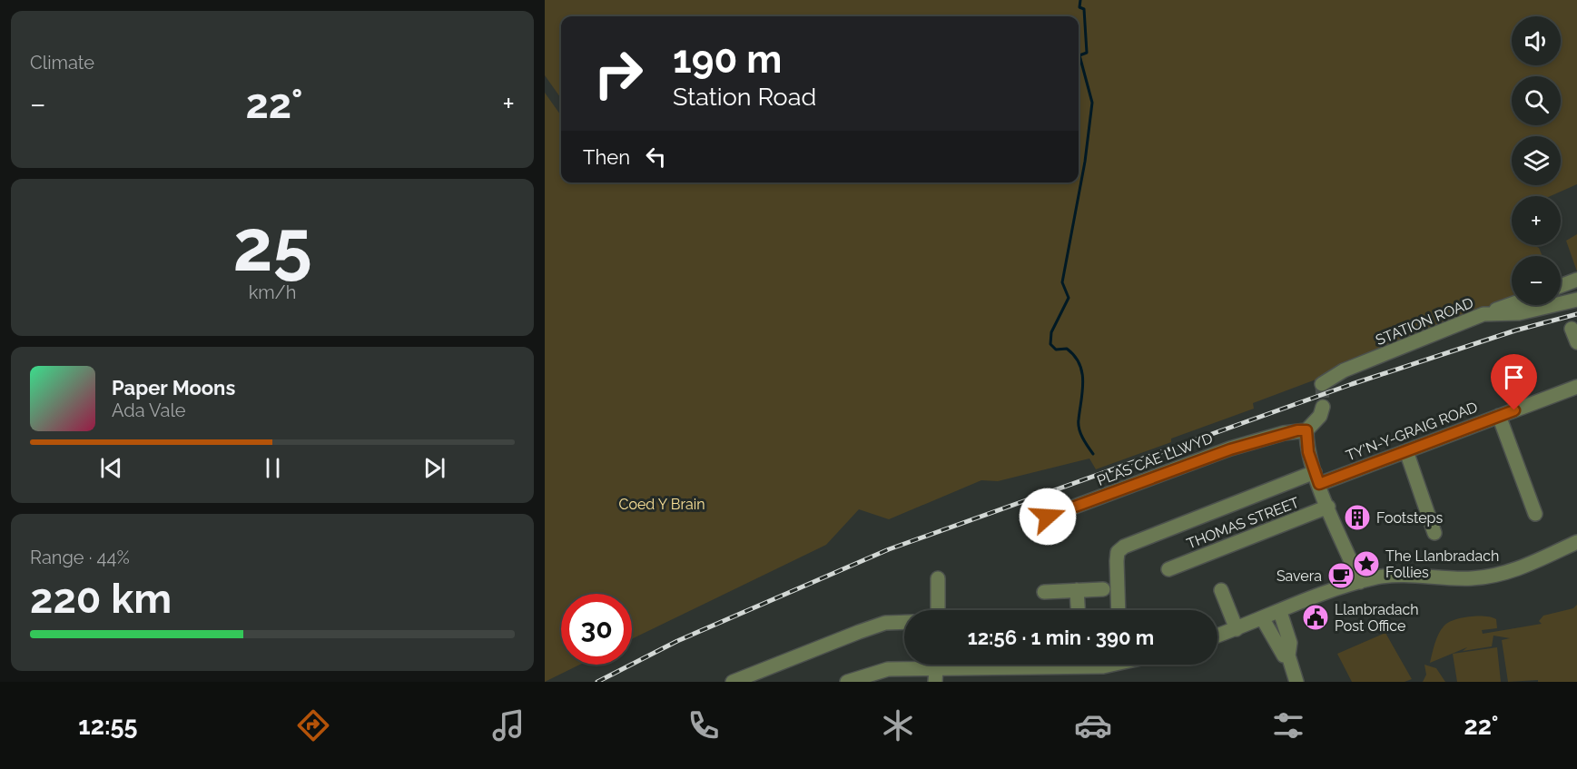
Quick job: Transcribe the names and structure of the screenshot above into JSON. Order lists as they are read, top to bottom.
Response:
{
  "streets": {
    "street": [
      "STATION ROAD",
      "TY'N-Y-GRAIG ROAD",
      "PLAS CAE LLWYD",
      "THOMAS STREET"
    ]
  },
  "parks": ["Coed Y Brain"],
  "places": {
    "building": ["Footsteps"],
    "place": ["The Llanbradach Follies"],
    "cafe": ["Savera"],
    "public building": ["Llanbradach Post Office"]
  },
  "page": {
    "tile": [
      "Climate",
      ["25", "km/h"],
      ["Range · 44%", "220 km"]
    ],
    "map_buttons": ["+", "−"],
    "turn": ["190 m", "Station Road"],
    "heat": ["−", "22°", "+"],
    "then": "Then",
    "song": ["Paper Moons", "Ada Vale"],
    "limit": "30",
    "trip": "12:56 · 1 min · 390 m",
    "tabs": ["12:55", "22°"]
  }
}
